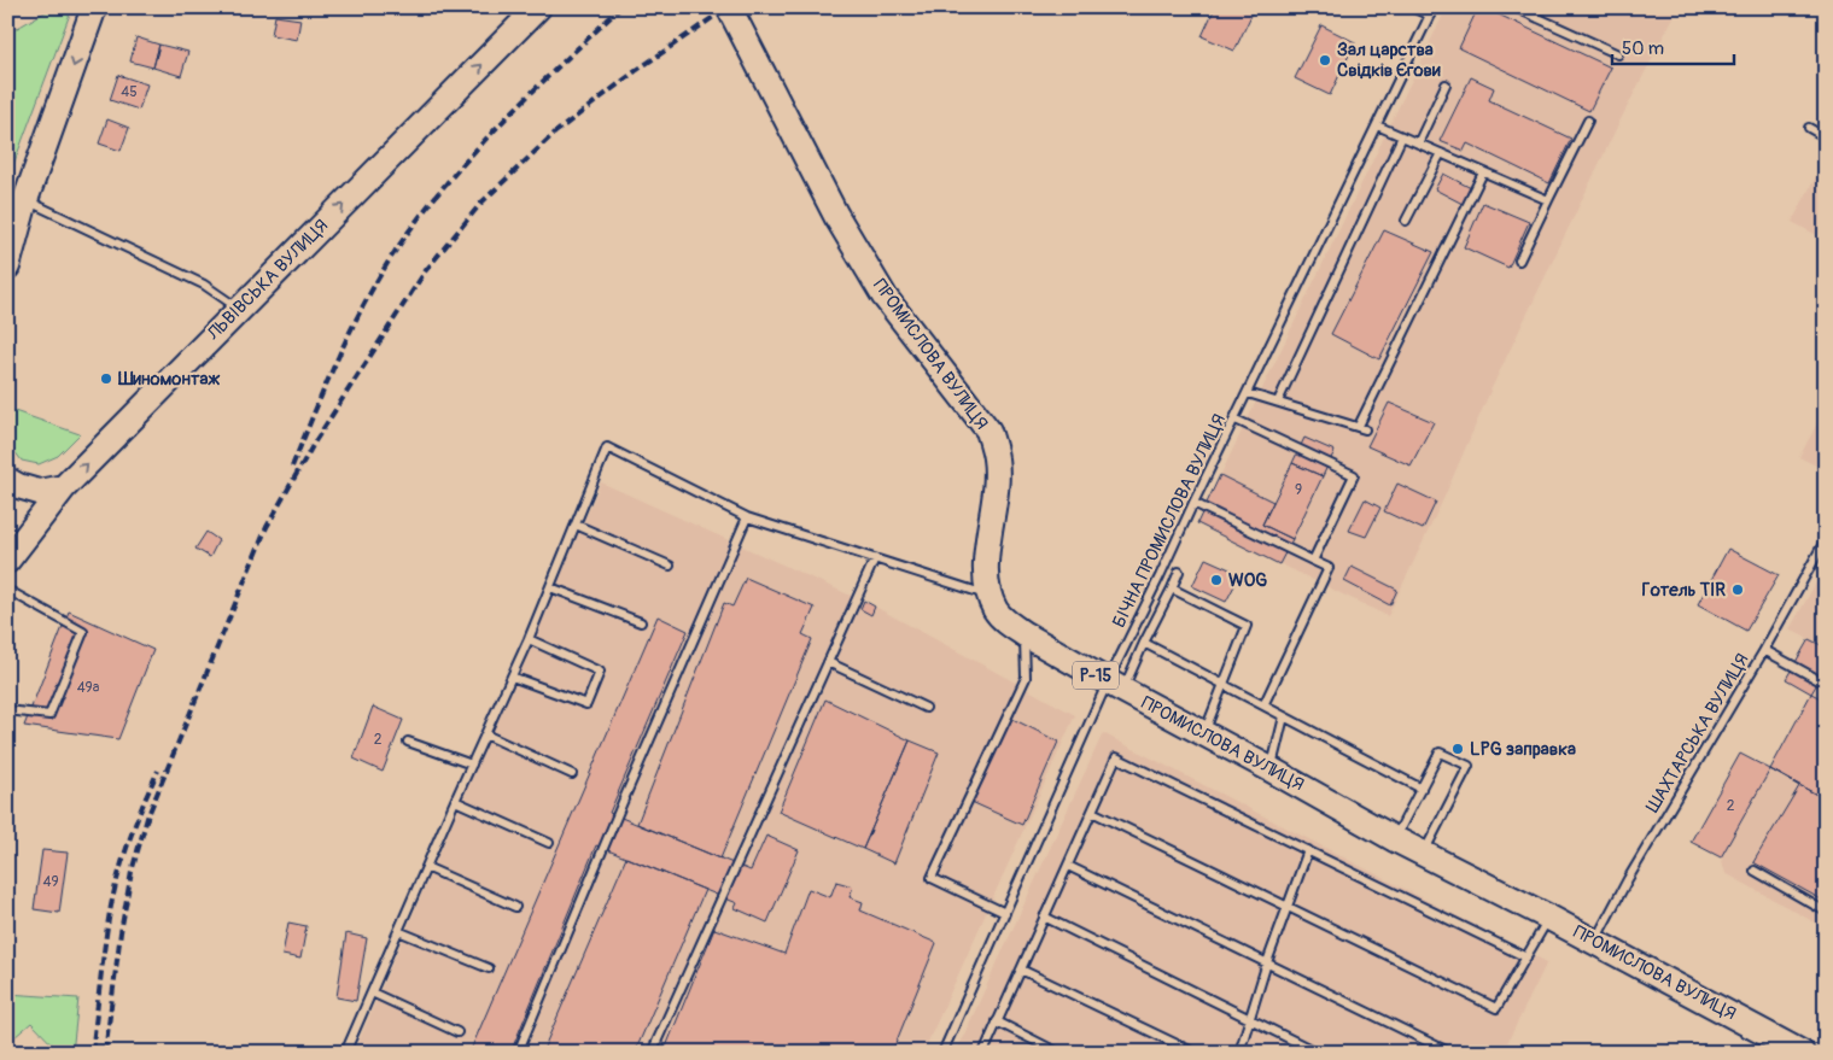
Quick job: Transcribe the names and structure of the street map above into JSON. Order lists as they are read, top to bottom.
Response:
{
  "streets": {
    "main road": ["ЛЬВІВСЬКА ВУЛИЦЯ", "ПРОМИСЛОВА ВУЛИЦЯ", "Р-15"],
    "lane": ["БІЧНА ПРОМИСЛОВА ВУЛИЦЯ", "ШАХТАРСЬКА ВУЛИЦЯ"]
  },
  "crossings": [
    ["ПРОМИСЛОВА ВУЛИЦЯ", "БІЧНА ПРОМИСЛОВА ВУЛИЦЯ"],
    ["ПРОМИСЛОВА ВУЛИЦЯ", "ШАХТАРСЬКА ВУЛИЦЯ"]
  ],
  "one_way": ["ЛЬВІВСЬКА ВУЛИЦЯ"],
  "places": [
    "Зал царства Свідків Єгови",
    "Шиномонтаж",
    "WOG",
    "Готель TIR",
    "LPG заправка"
  ],
  "house_numbers": [
    "45",
    "9",
    "49а",
    "2",
    "2",
    "49"
  ],
  "scale_bar": "50 m"
}
